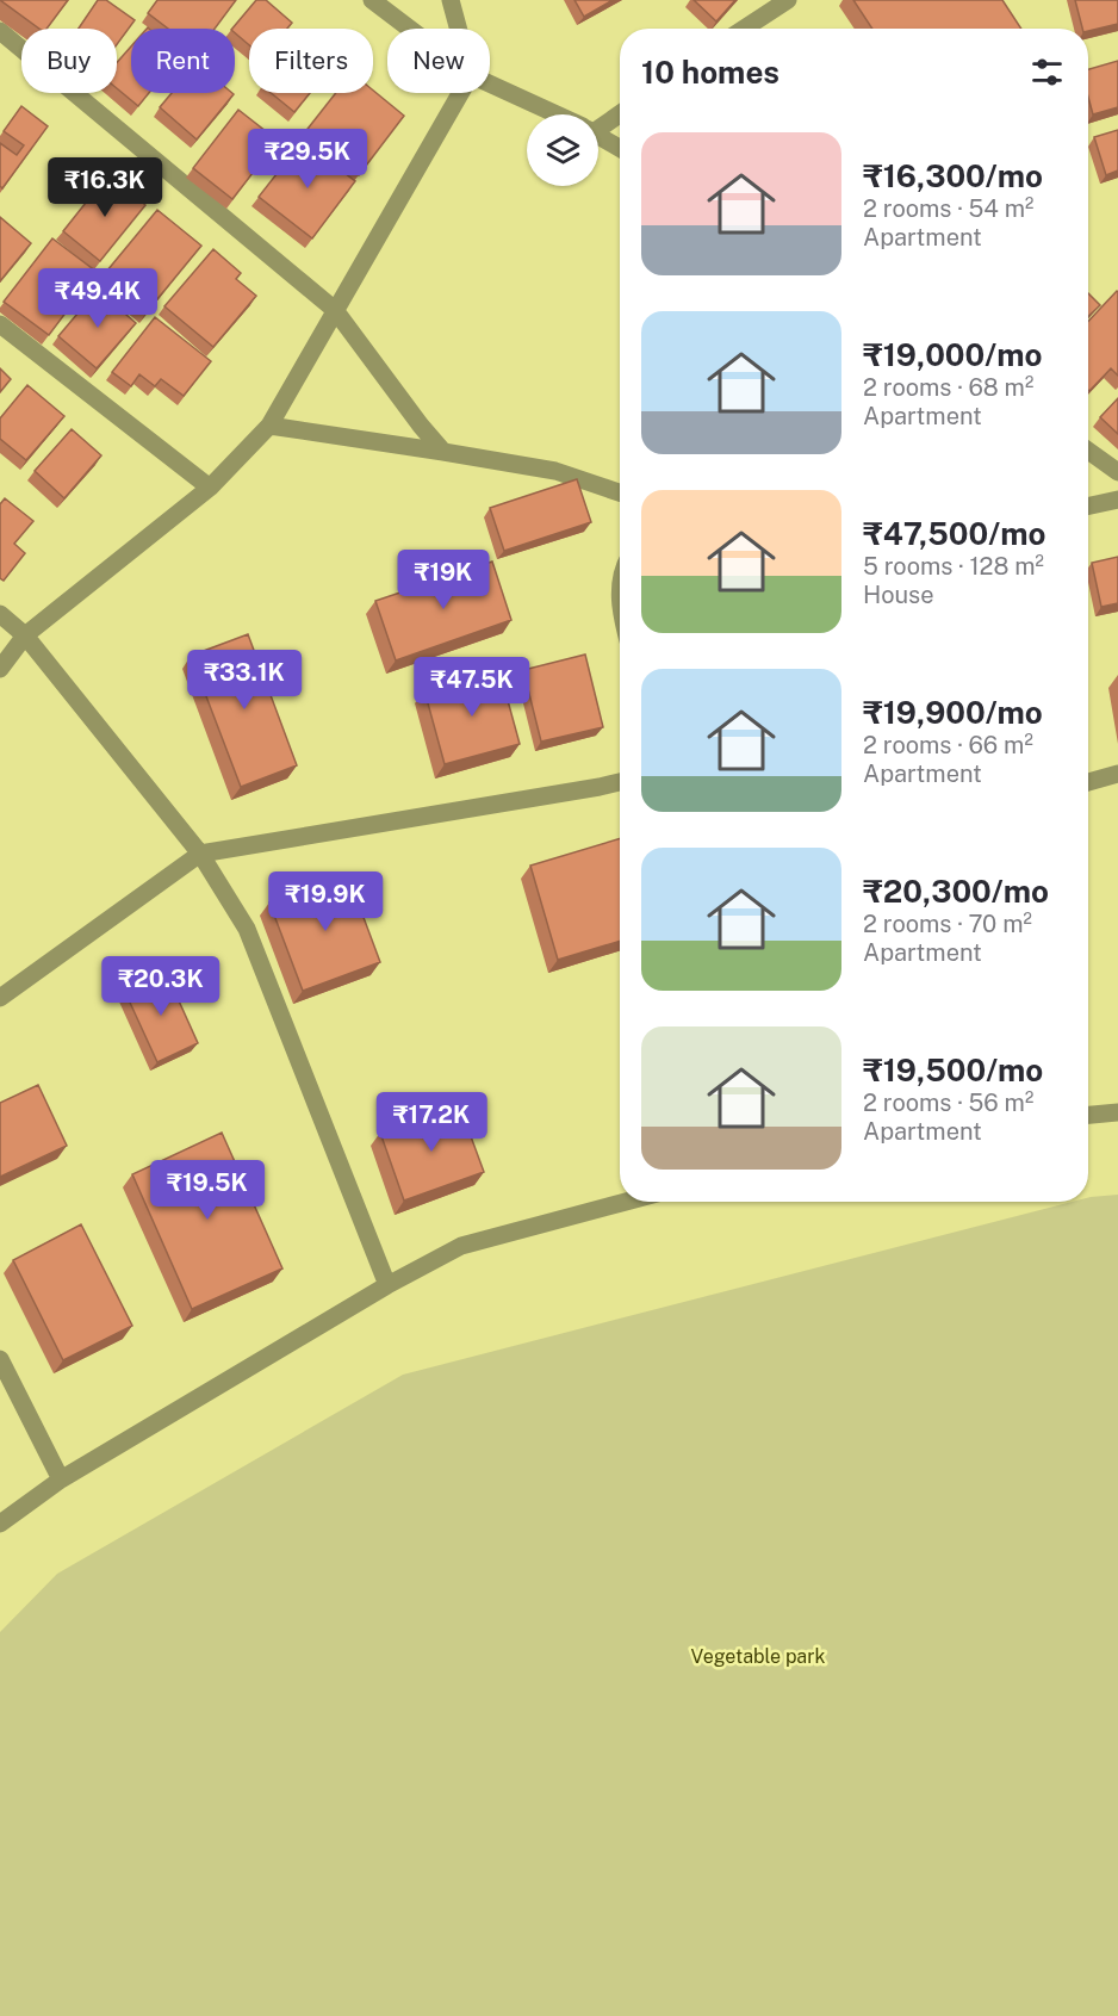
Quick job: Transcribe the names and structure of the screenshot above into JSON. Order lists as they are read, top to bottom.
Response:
{
  "parks": ["Vegetable park"],
  "page": {
    "chip": [
      "Buy",
      "Rent",
      "Filters",
      "New"
    ],
    "heading": "10 homes",
    "list": [
      {
        "name": "₹16,300/mo",
        "note": "2 rooms · 54 m² · Apartment"
      },
      {
        "name": "₹19,000/mo",
        "note": "2 rooms · 68 m² · Apartment"
      },
      {
        "name": "₹47,500/mo",
        "note": "5 rooms · 128 m² · House"
      },
      {
        "name": "₹19,900/mo",
        "note": "2 rooms · 66 m² · Apartment"
      },
      {
        "name": "₹20,300/mo",
        "note": "2 rooms · 70 m² · Apartment"
      },
      {
        "name": "₹19,500/mo",
        "note": "2 rooms · 56 m² · Apartment"
      }
    ],
    "price": [
      "₹29.5K",
      "₹16.3K",
      "₹49.4K",
      "₹19K",
      "₹33.1K",
      "₹47.5K",
      "₹19.9K",
      "₹20.3K",
      "₹17.2K",
      "₹19.5K"
    ]
  }
}
